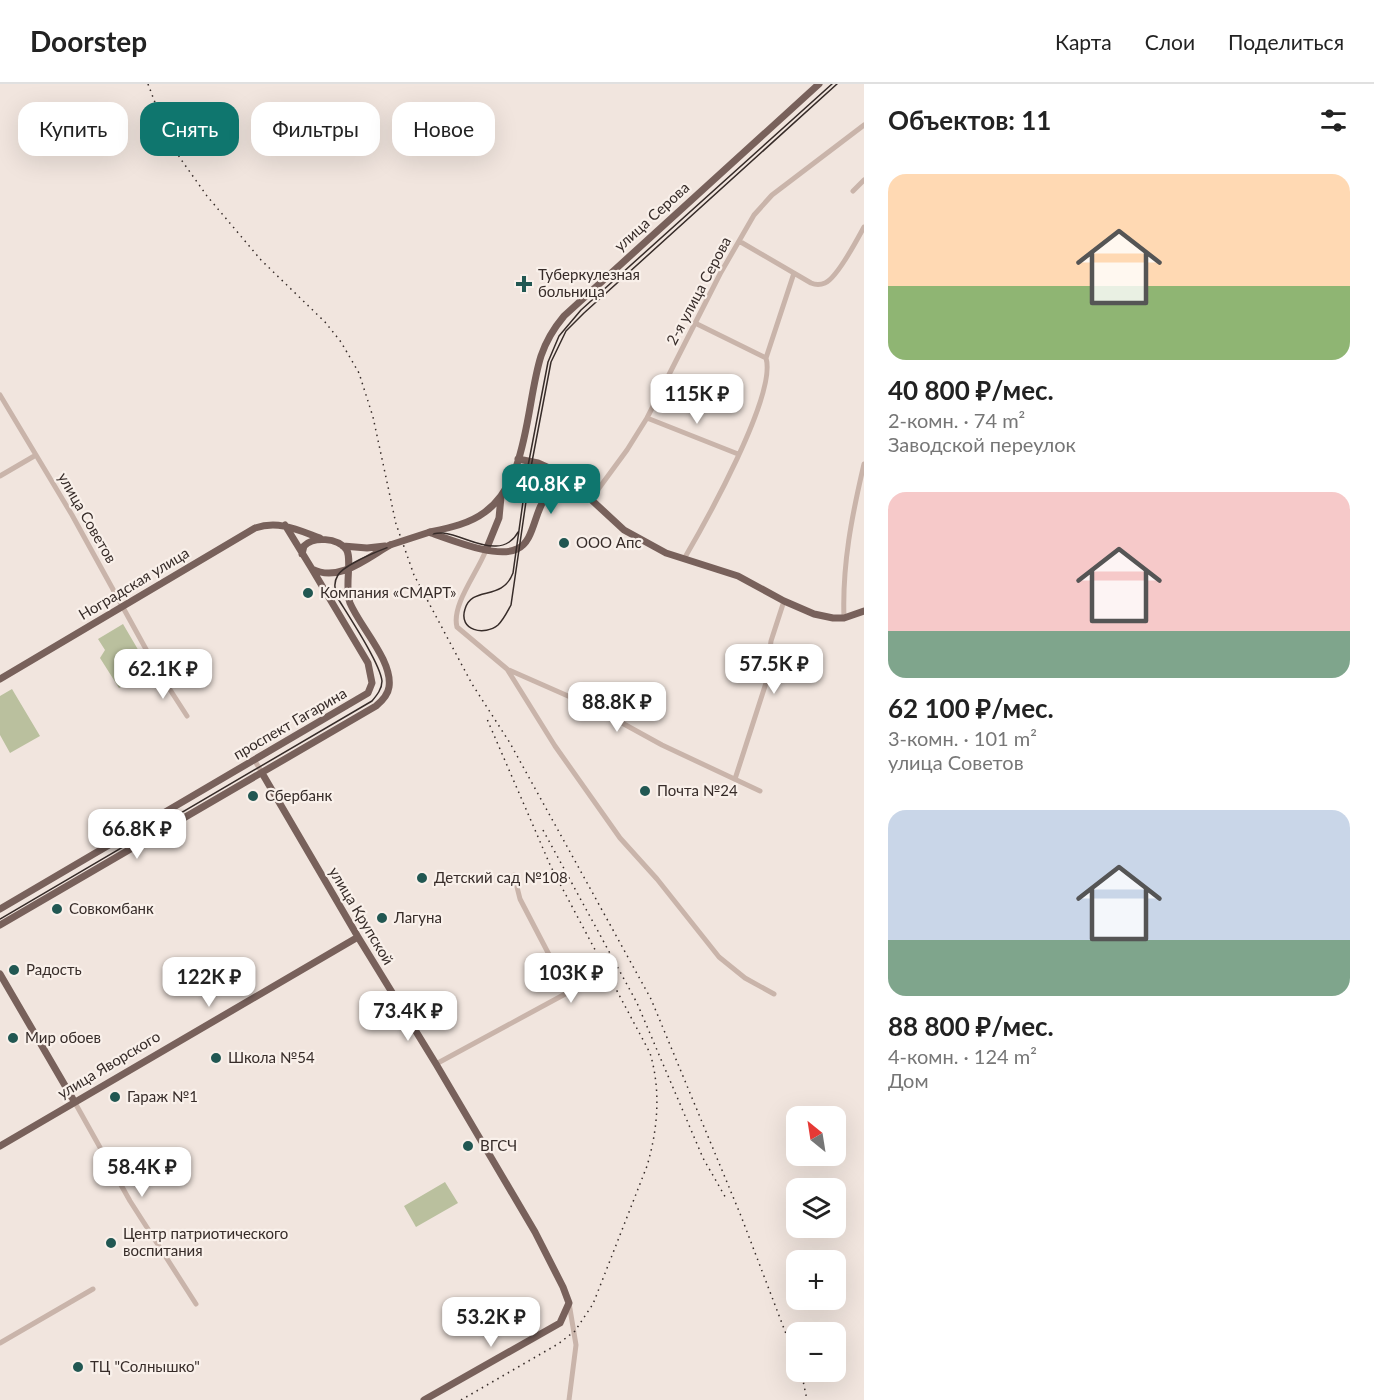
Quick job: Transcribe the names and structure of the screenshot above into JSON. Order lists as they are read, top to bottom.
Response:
{
  "streets": {
    "main road": [
      "улица Серова",
      "Ноградская улица",
      "проспект Гагарина",
      "улица Крупской",
      "улица Яворского"
    ],
    "street": ["2-я улица Серова", "улица Советов"]
  },
  "crossings": [
    ["улица Советов", "Ноградская улица"],
    ["проспект Гагарина", "улица Крупской"],
    ["улица Крупской", "улица Яворского"]
  ],
  "places": {
    "health": ["Туберкулезная больница"],
    "other": [
      "ООО Апс",
      "Компания «СМАРТ»",
      "Почта №24",
      "Сбербанк",
      "Детский сад №108",
      "Совкомбанк",
      "Лагуна",
      "Радость",
      "Мир обоев",
      "Школа №54",
      "Гараж №1",
      "ВГСЧ",
      "Центр патриотического воспитания",
      "ТЦ \"Солнышко\""
    ]
  },
  "north": "top left",
  "page": {
    "header": "Doorstep",
    "nav": ["Карта", "Слои", "Поделиться"],
    "heading": "Объектов: 11",
    "chip": [
      "Купить",
      "Снять",
      "Фильтры",
      "Новое"
    ],
    "list": [
      {
        "name": "40 800 ₽/мес.",
        "note": "2-комн. · 74 m² · Заводской переулок"
      },
      {
        "name": "62 100 ₽/мес.",
        "note": "3-комн. · 101 m² · улица Советов"
      },
      {
        "name": "88 800 ₽/мес.",
        "note": "4-комн. · 124 m² · Дом"
      }
    ],
    "price": [
      "115K ₽",
      "40.8K ₽",
      "57.5K ₽",
      "62.1K ₽",
      "88.8K ₽",
      "66.8K ₽",
      "103K ₽",
      "122K ₽",
      "73.4K ₽",
      "58.4K ₽",
      "53.2K ₽"
    ],
    "map_buttons": ["+", "−"]
  }
}
